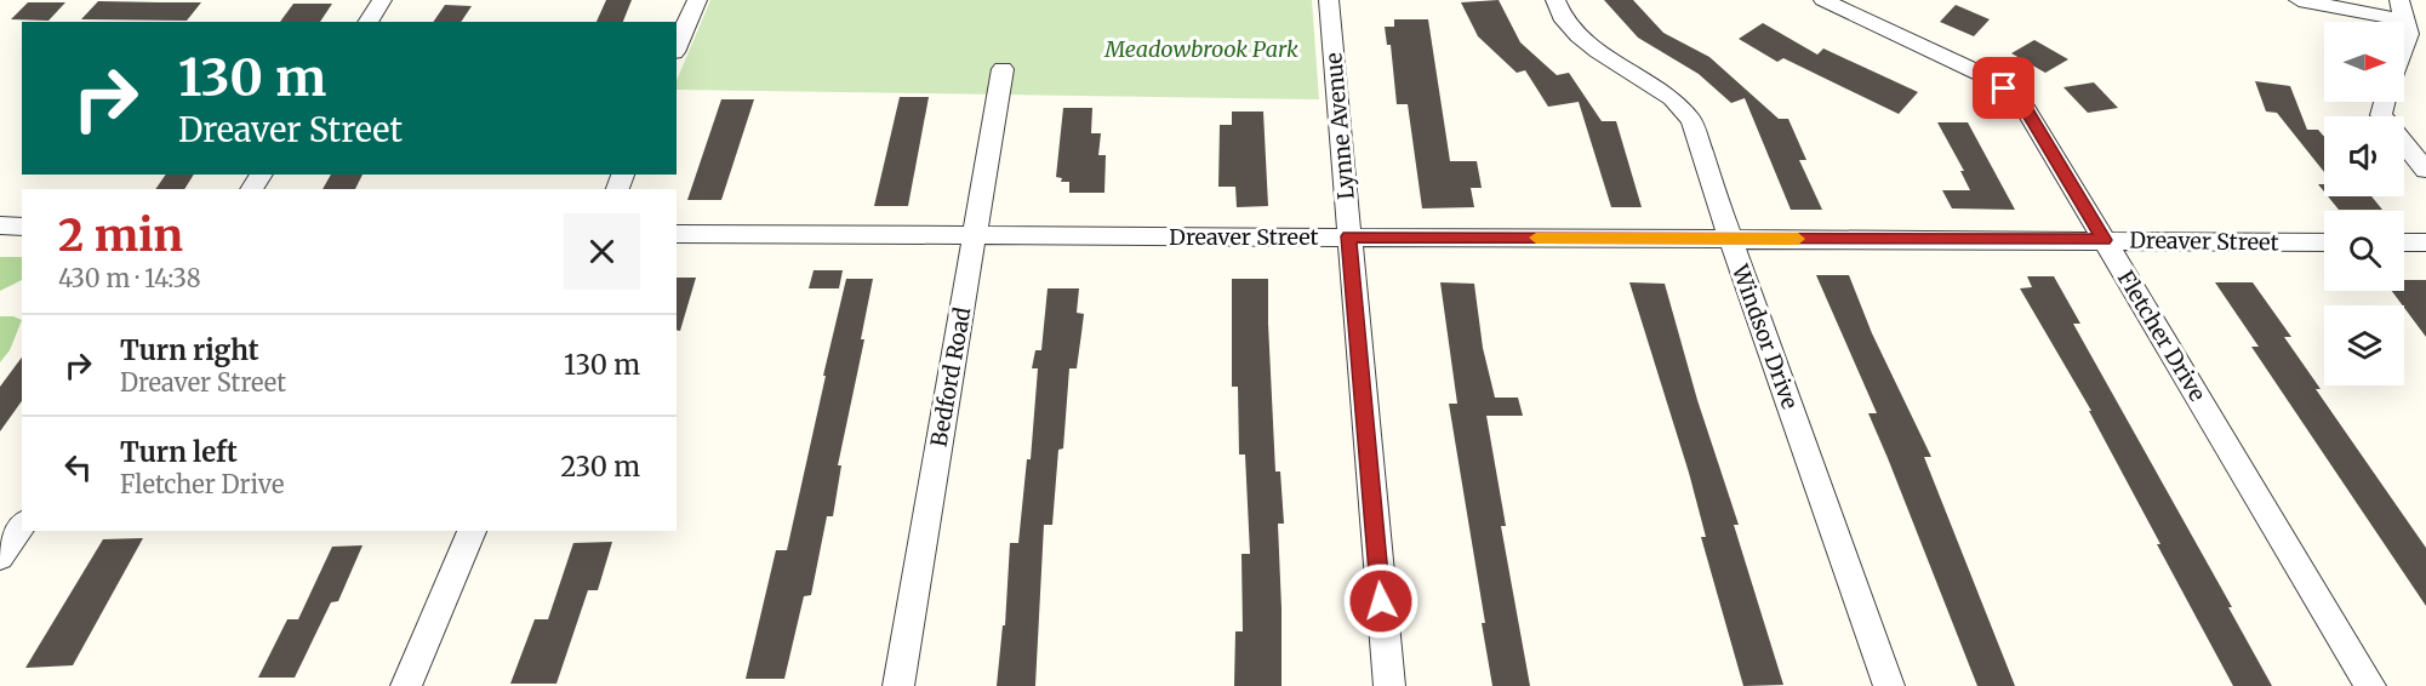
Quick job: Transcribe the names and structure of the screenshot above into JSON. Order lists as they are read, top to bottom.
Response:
{
  "streets": {
    "street": [
      "Lynne Avenue",
      "Dreaver Street",
      "Fletcher Drive",
      "Windsor Drive",
      "Bedford Road"
    ]
  },
  "crossings": [
    ["Lynne Avenue", "Dreaver Street"],
    ["Dreaver Street", "Fletcher Drive"],
    ["Dreaver Street", "Windsor Drive"],
    ["Dreaver Street", "Bedford Road"]
  ],
  "parks": ["Meadowbrook Park"],
  "north": "right",
  "page": {
    "turn": ["130 m", "Dreaver Street"],
    "heading": ["2 min", "430 m · 14:38"],
    "list": [
      {
        "name": "Turn right",
        "note": "Dreaver Street",
        "value": "130 m"
      },
      {
        "name": "Turn left",
        "note": "Fletcher Drive",
        "value": "230 m"
      }
    ]
  }
}
